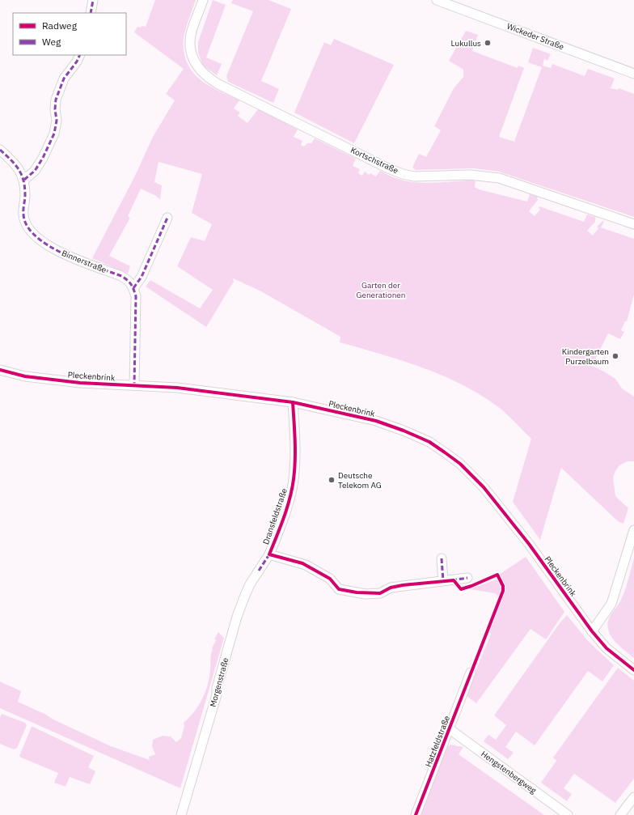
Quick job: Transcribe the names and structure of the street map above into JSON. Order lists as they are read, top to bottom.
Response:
{
  "streets": {
    "street": [
      "Wickeder Straße",
      "Kortschstraße",
      "Binnerstraße",
      "Pleckenbrink",
      "Dransfeldstraße",
      "Morgenstraße",
      "Hatzfeldstraße",
      "Hengstenbergweg"
    ]
  },
  "crossings": [
    ["Pleckenbrink", "Dransfeldstraße"],
    ["Dransfeldstraße", "Morgenstraße"],
    ["Hatzfeldstraße", "Hengstenbergweg"]
  ],
  "parks": ["Garten der Generationen"],
  "places": ["Lukullus", "Kindergarten Purzelbaum", "Deutsche Telekom AG"],
  "legend": ["Radweg", "Weg"]
}
